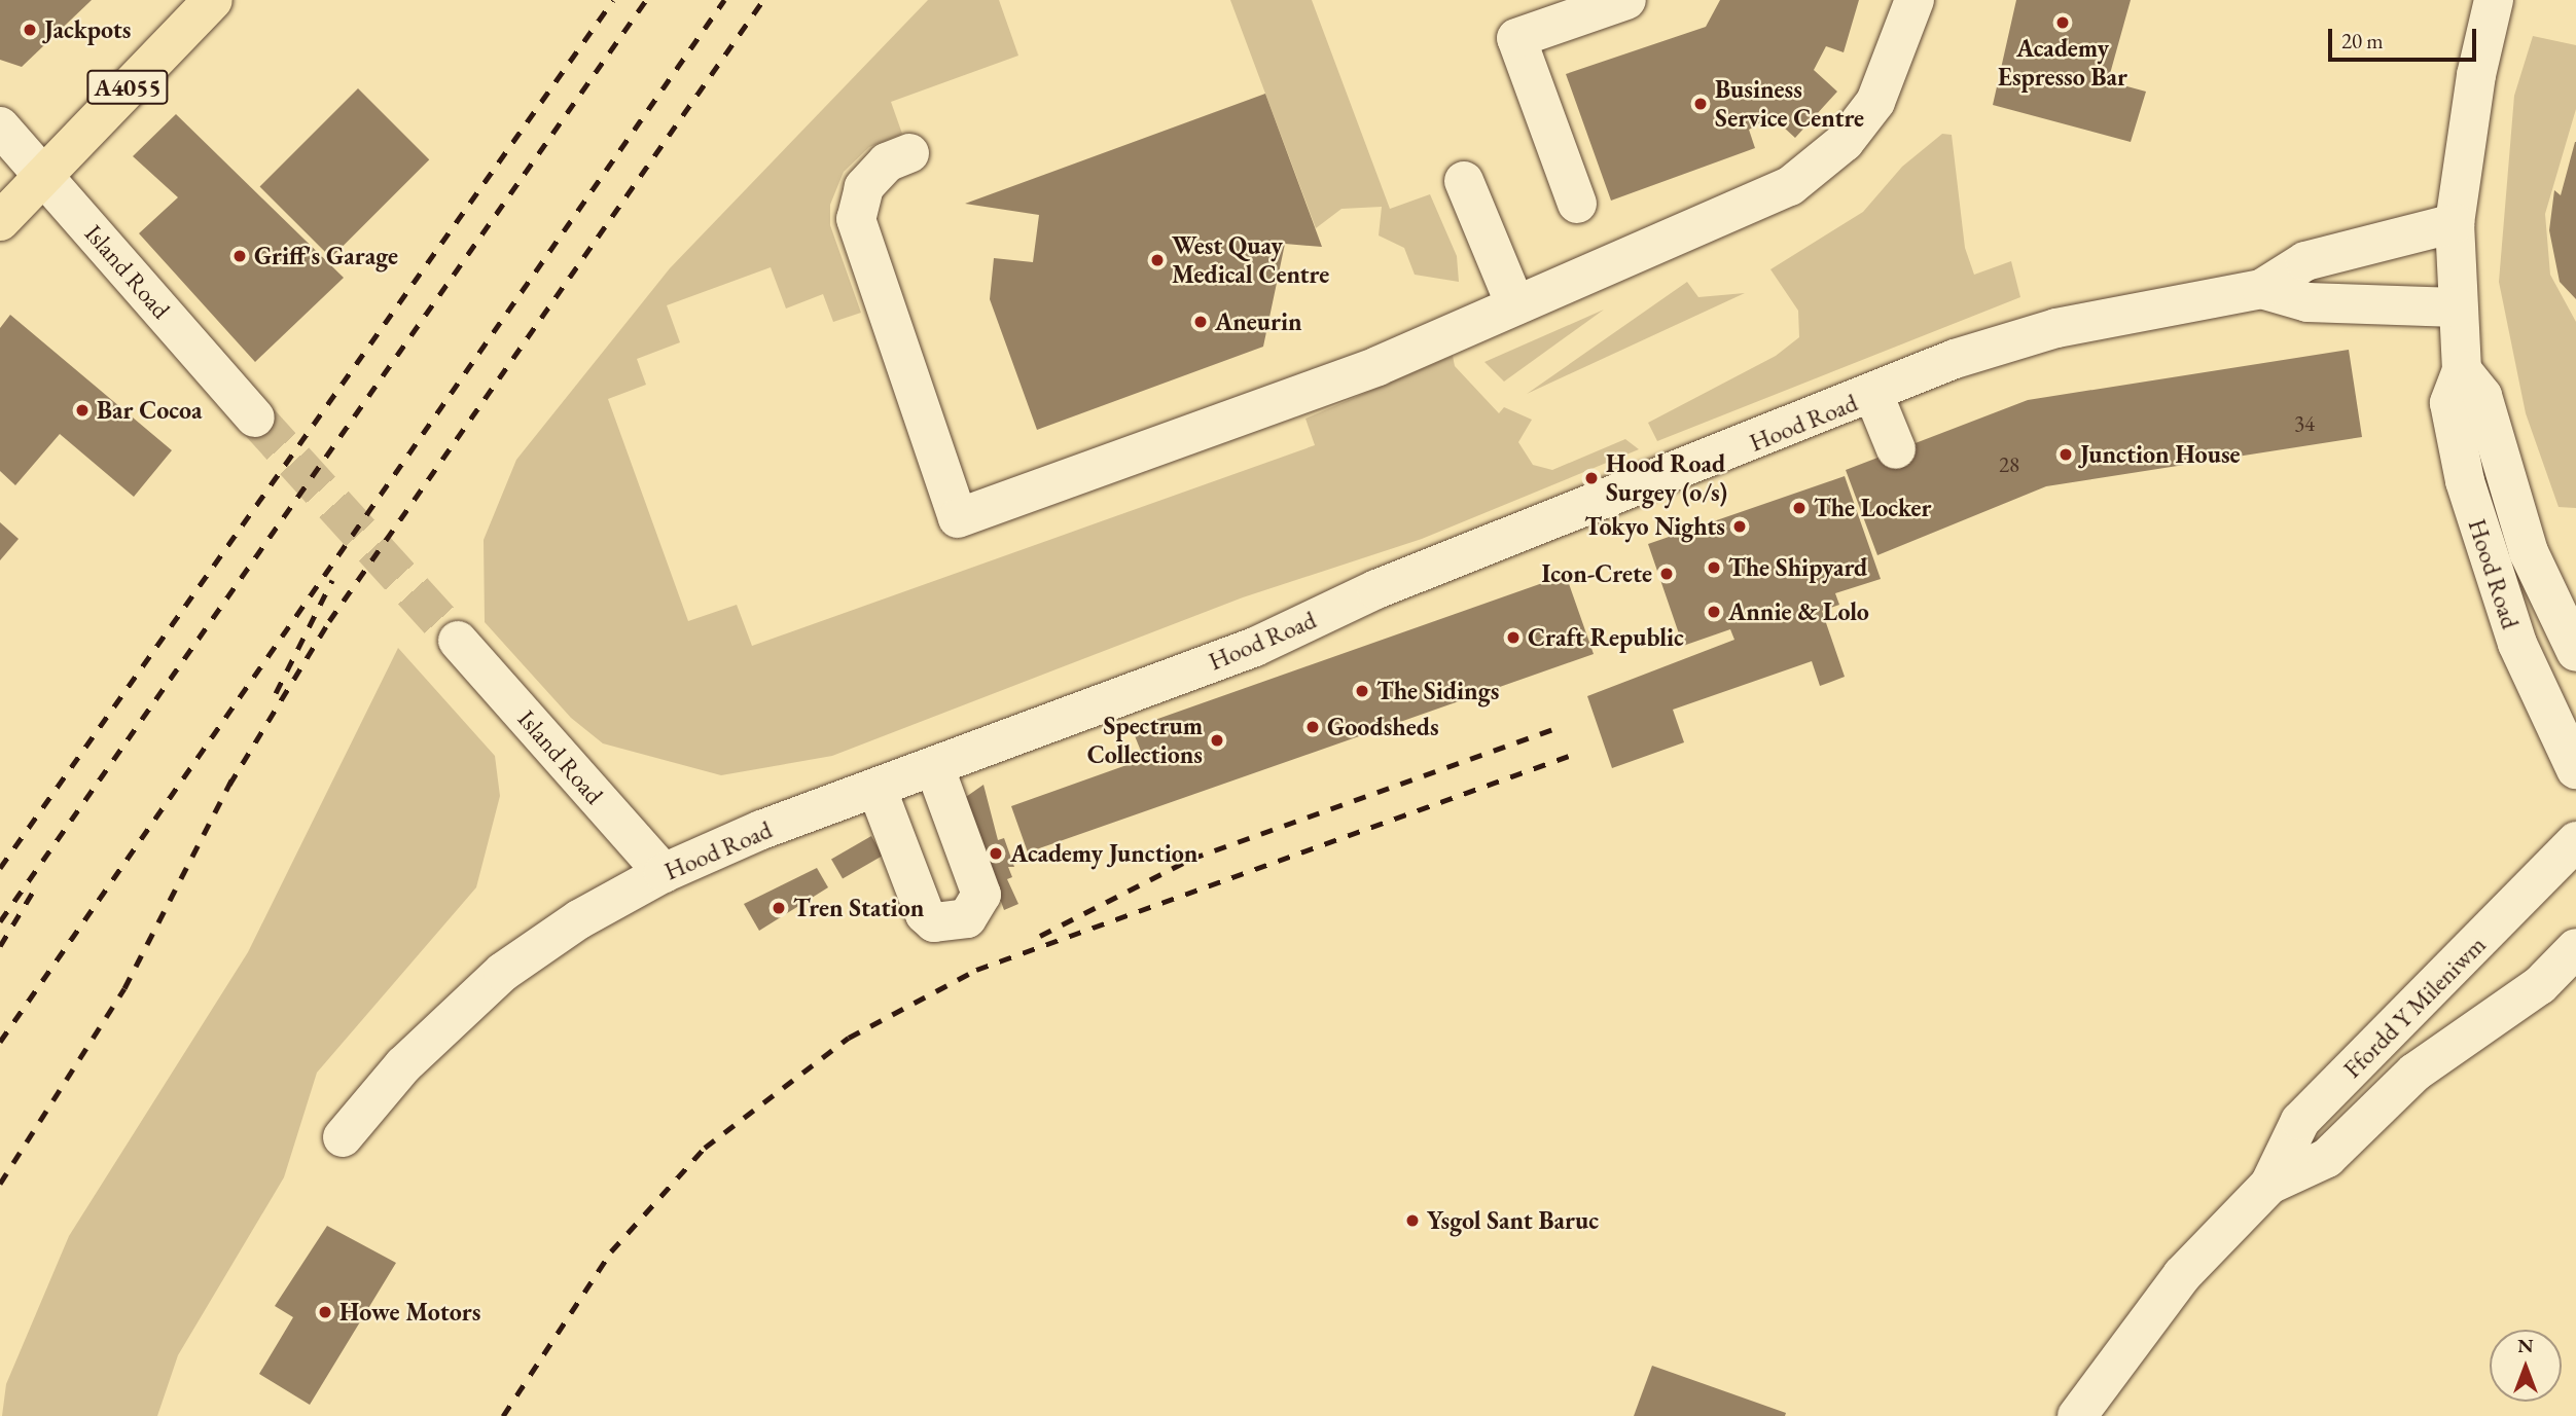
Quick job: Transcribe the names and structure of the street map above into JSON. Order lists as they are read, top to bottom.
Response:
{
  "streets": {
    "main road": ["A4055"],
    "street": ["Island Road", "Hood Road", "Ffordd Y Mileniwm"]
  },
  "crossings": [
    ["A4055", "Island Road"],
    ["Island Road", "Hood Road"]
  ],
  "places": [
    "Academy Espresso Bar",
    "Jackpots",
    "Business Service Centre",
    "Griff's Garage",
    "West Quay Medical Centre",
    "Aneurin",
    "Bar Cocoa",
    "Junction House",
    "Hood Road Surgey (o/s)",
    "The Locker",
    "Tokyo Nights",
    "The Shipyard",
    "Icon-Crete",
    "Annie & Lolo",
    "Craft Republic",
    "The Sidings",
    "Goodsheds",
    "Spectrum Collections",
    "Academy Junction",
    "Tren Station",
    "Ysgol Sant Baruc",
    "Howe Motors"
  ],
  "house_numbers": ["34", "28"],
  "scale_bar": "20 m",
  "north": "top"
}
